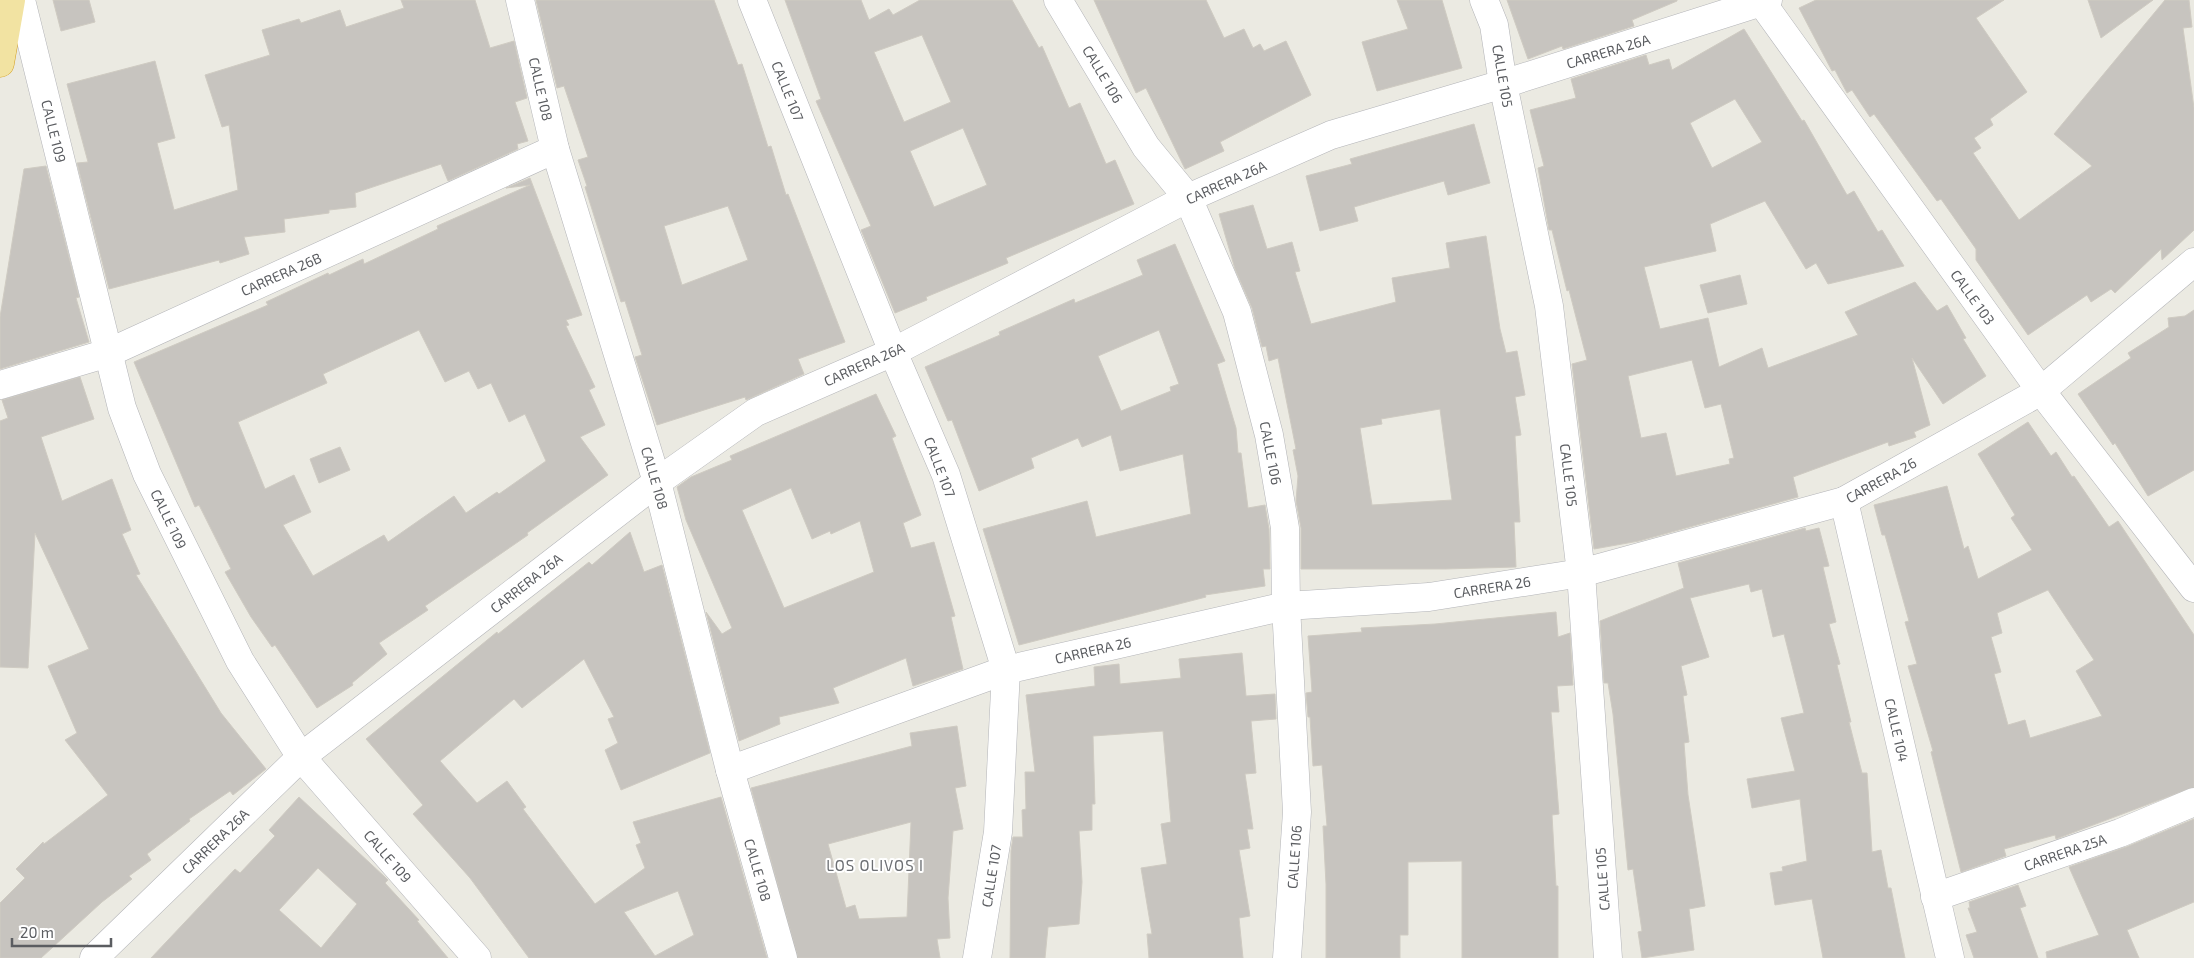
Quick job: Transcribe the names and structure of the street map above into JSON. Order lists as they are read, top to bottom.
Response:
{
  "streets": {
    "street": [
      "CARRERA 26A",
      "CALLE 106",
      "CALLE 105",
      "CALLE 108",
      "CALLE 107",
      "CALLE 109",
      "CARRERA 26B",
      "CALLE 103",
      "CARRERA 26",
      "CALLE 104",
      "CARRERA 25A"
    ]
  },
  "crossings": [
    ["CARRERA 26A", "CALLE 106"],
    ["CARRERA 26A", "CALLE 105"],
    ["CARRERA 26A", "CALLE 108"],
    ["CARRERA 26A", "CALLE 107"],
    ["CARRERA 26A", "CALLE 109"],
    ["CARRERA 26A", "CALLE 103"],
    ["CALLE 106", "CARRERA 26"],
    ["CALLE 105", "CARRERA 26"],
    ["CALLE 108", "CARRERA 26B"],
    ["CALLE 108", "CARRERA 26"],
    ["CALLE 107", "CARRERA 26"],
    ["CALLE 109", "CARRERA 26B"],
    ["CALLE 103", "CARRERA 26"],
    ["CARRERA 26", "CALLE 104"],
    ["CALLE 104", "CARRERA 25A"]
  ],
  "districts": ["LOS OLIVOS I"],
  "scale_bar": "20 m"
}
